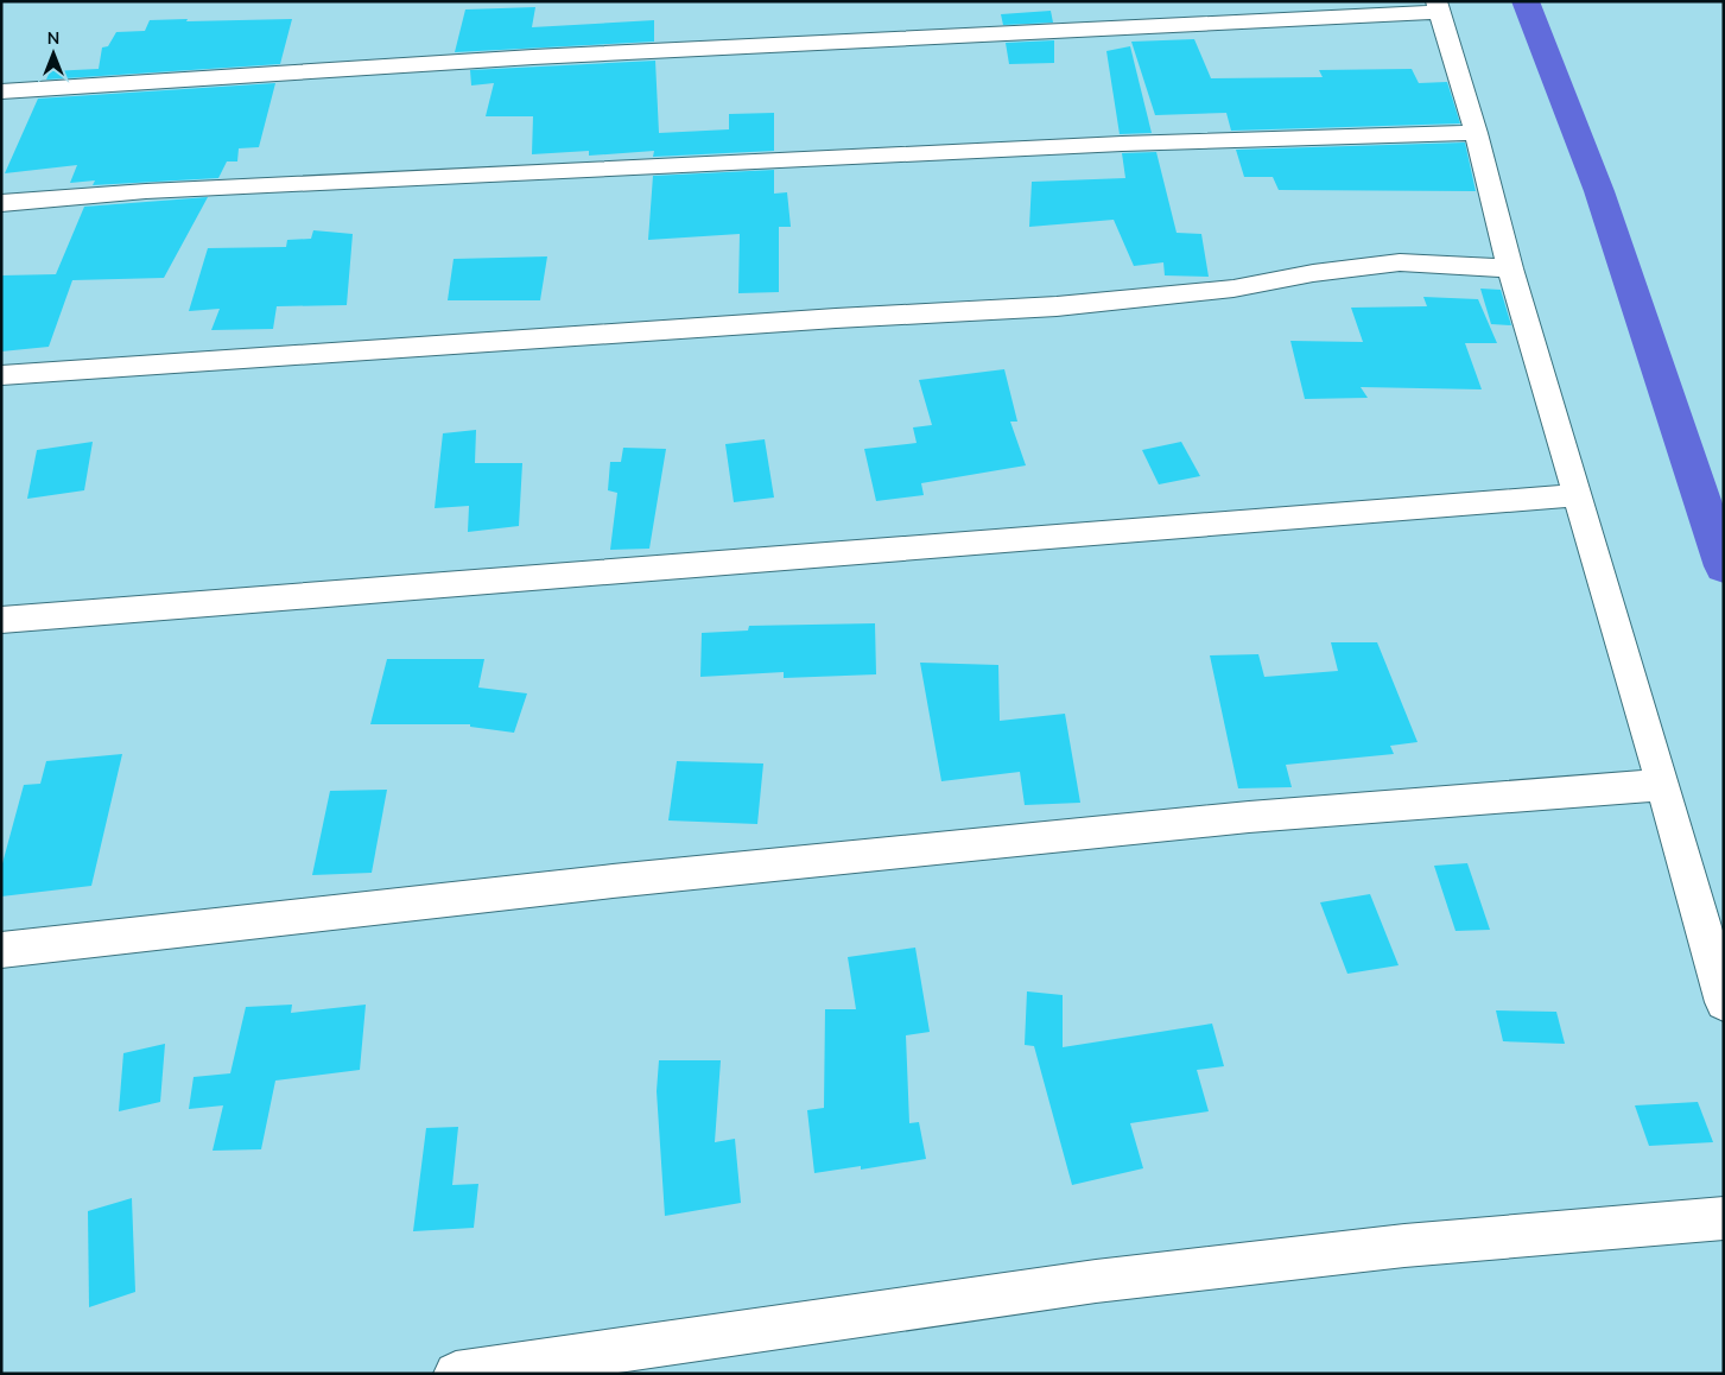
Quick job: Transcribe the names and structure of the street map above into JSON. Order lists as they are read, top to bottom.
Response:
{
  "north": "top"
}
